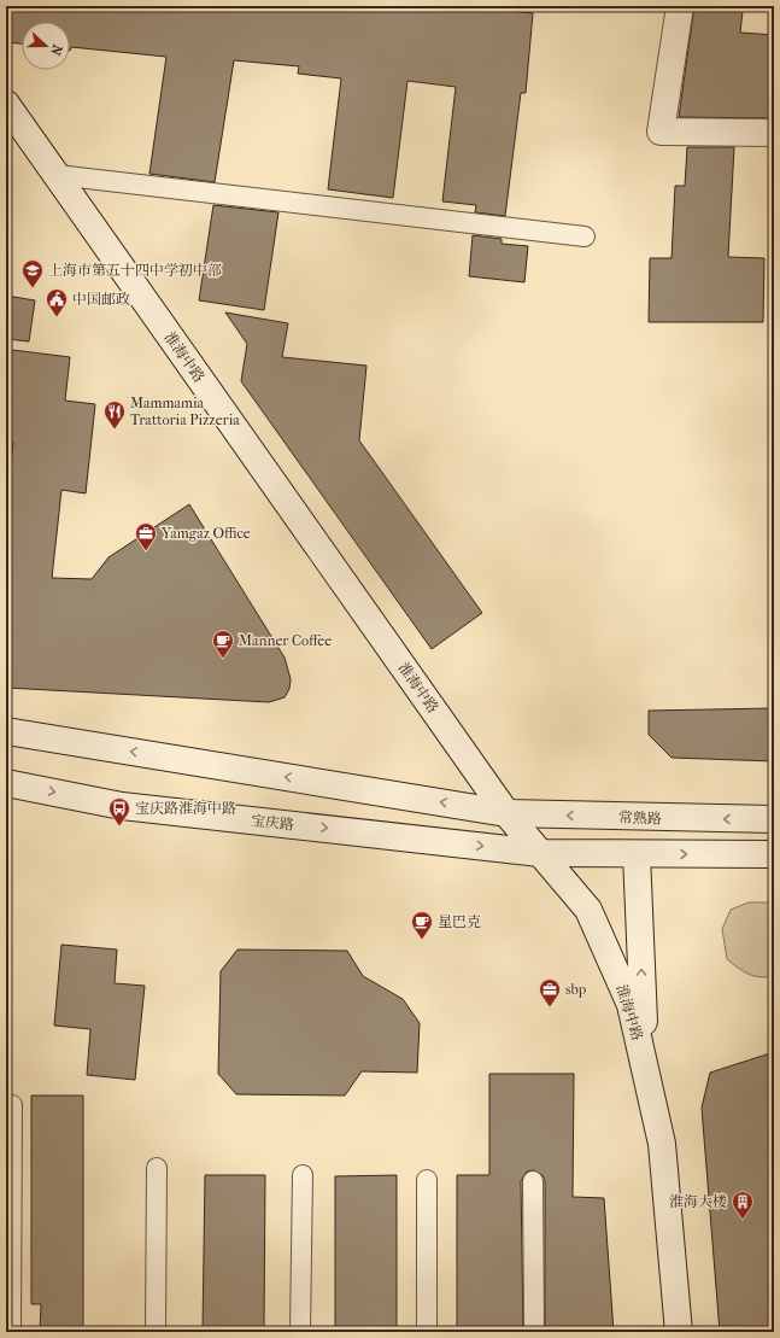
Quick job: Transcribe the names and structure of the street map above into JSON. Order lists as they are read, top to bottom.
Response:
{
  "streets": {
    "main road": ["淮海中路", "常熟路", "宝庆路"]
  },
  "crossings": [
    ["淮海中路", "常熟路"],
    ["淮海中路", "宝庆路"]
  ],
  "places": {
    "school or university": ["上海市第五十四中学初中部"],
    "public building": ["中国邮政"],
    "restaurant": ["Mammamia Trattoria Pizzeria"],
    "office": ["Yamgaz Office", "sbp"],
    "cafe": ["Manner Coffee", "星巴克"],
    "bus stop": ["宝庆路淮海中路"],
    "building": ["淮海大楼"]
  },
  "north": "right"
}
